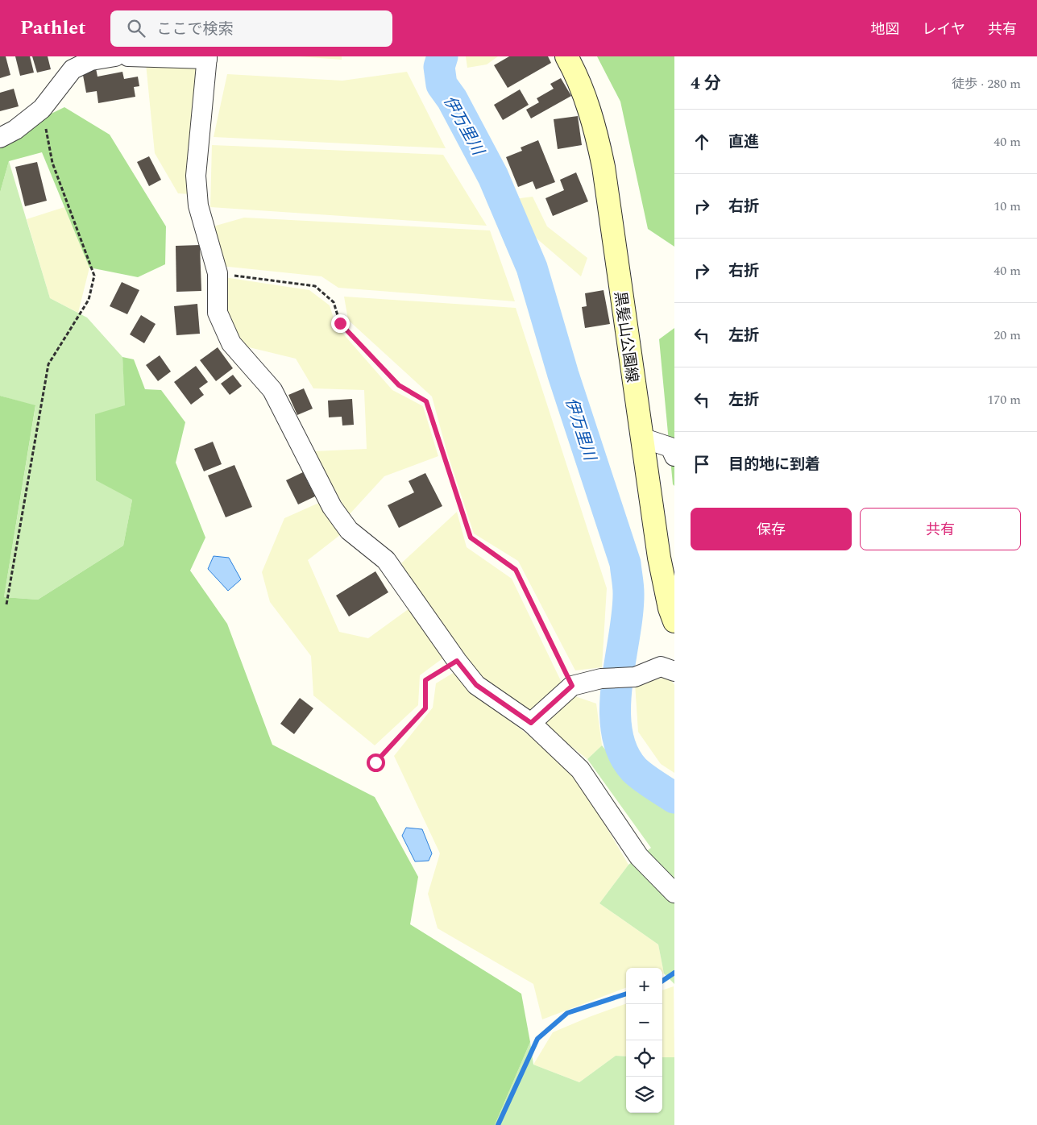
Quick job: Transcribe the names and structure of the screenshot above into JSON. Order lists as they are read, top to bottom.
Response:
{
  "streets": {
    "main road": ["黒髪山公園線"]
  },
  "water": ["伊万里川"],
  "page": {
    "header": "Pathlet",
    "search": "ここで検索",
    "nav": ["地図", "レイヤ", "共有"],
    "heading": ["4 分", "徒歩 · 280 m"],
    "list": [
      ["直進", "40 m"],
      ["右折", "10 m"],
      ["右折", "40 m"],
      ["左折", "20 m"],
      ["左折", "170 m"],
      "目的地に到着"
    ],
    "buttons": ["保存", "共有"],
    "map_buttons": ["+", "−"]
  }
}
